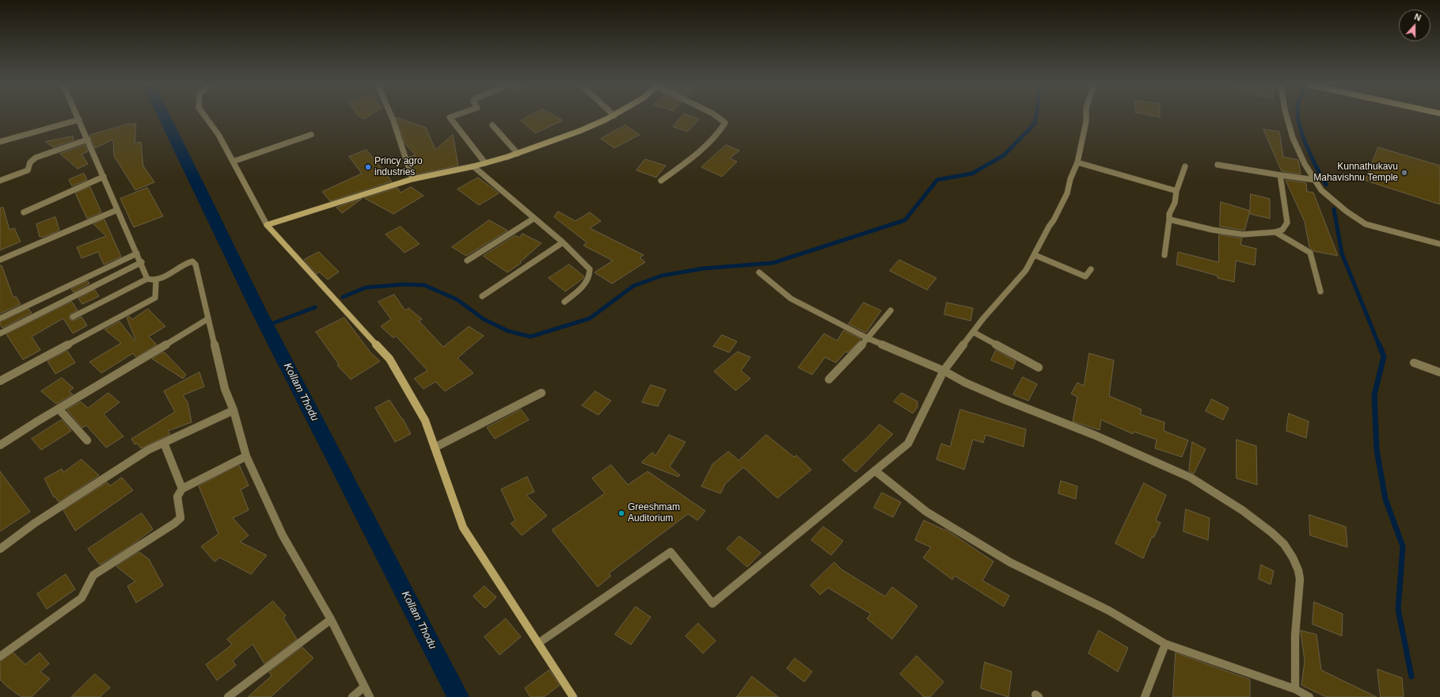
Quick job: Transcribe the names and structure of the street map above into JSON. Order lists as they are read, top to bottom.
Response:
{
  "water": ["Kollam Thodu"],
  "places": ["Princy agro industries", "Kunnathukavu Mahavishnu Temple", "Greeshmam Auditorium"],
  "north": "top"
}
